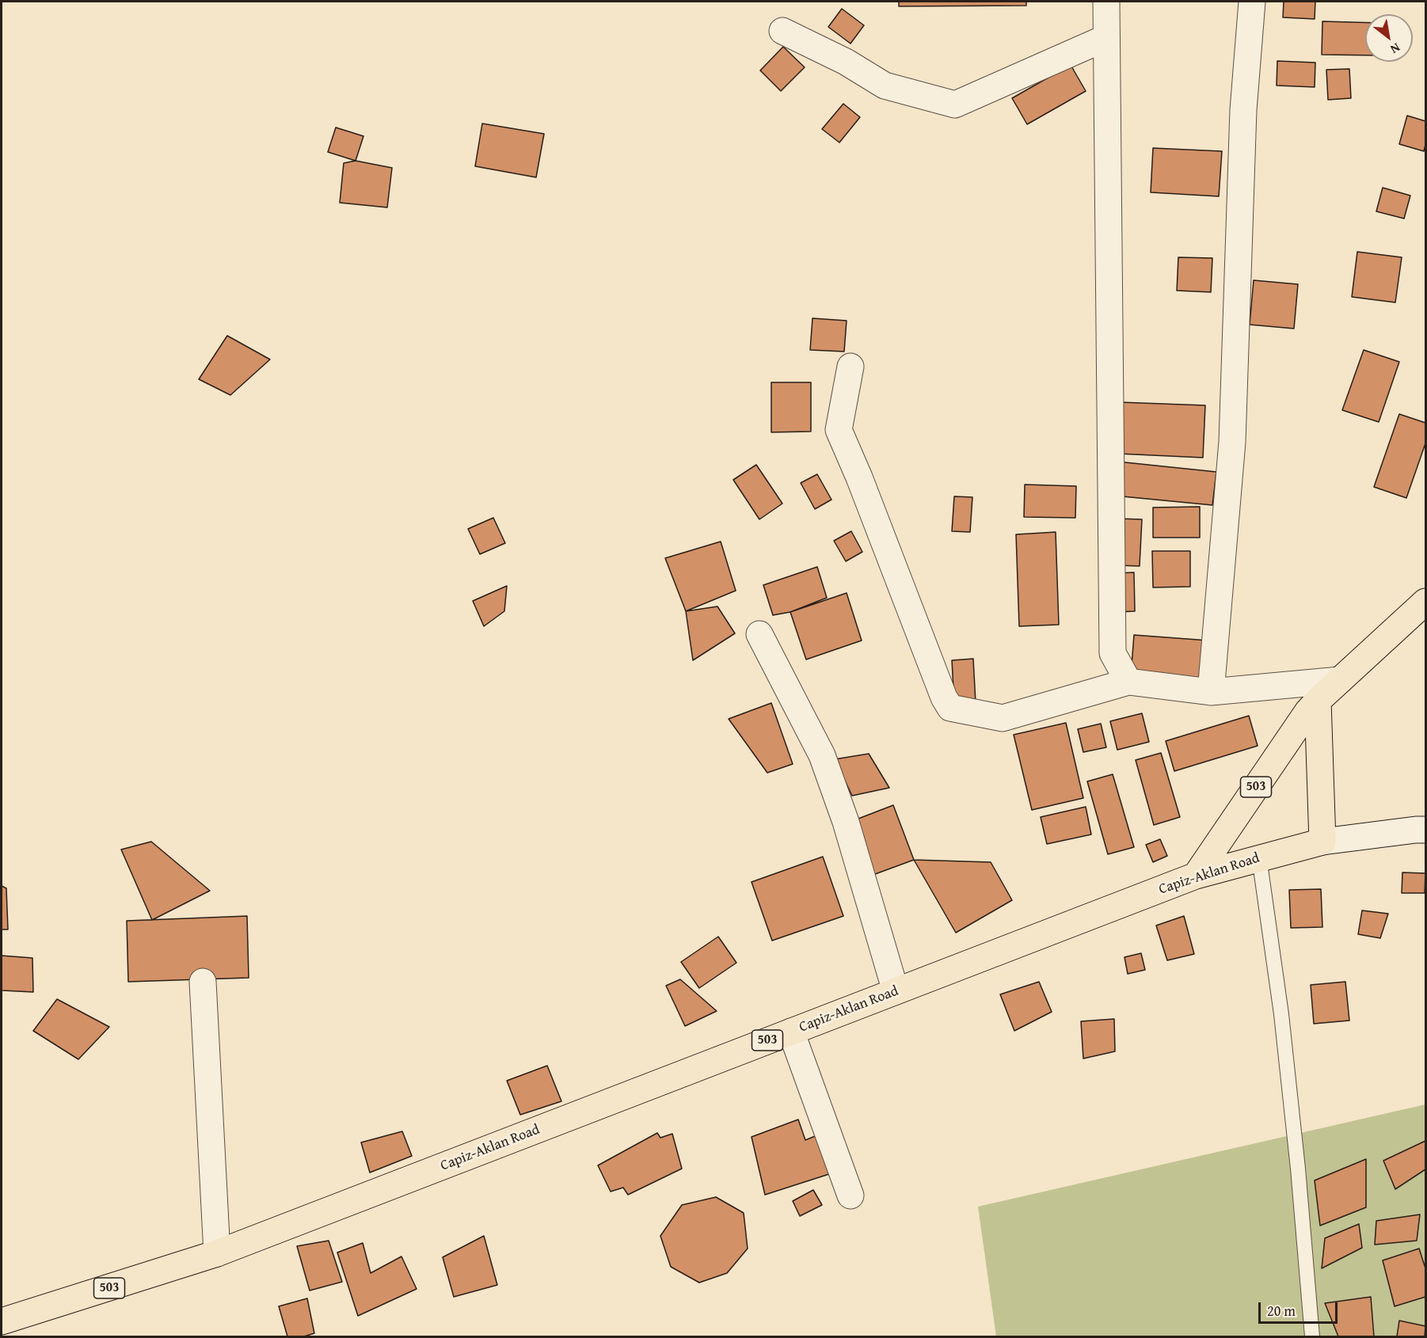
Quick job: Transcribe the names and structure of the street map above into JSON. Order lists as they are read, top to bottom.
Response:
{
  "streets": {
    "main road": ["503", "Capiz-Aklan Road"]
  },
  "crossings": [
    ["503", "Capiz-Aklan Road"]
  ],
  "scale_bar": "20 m",
  "north": "bottom right"
}
